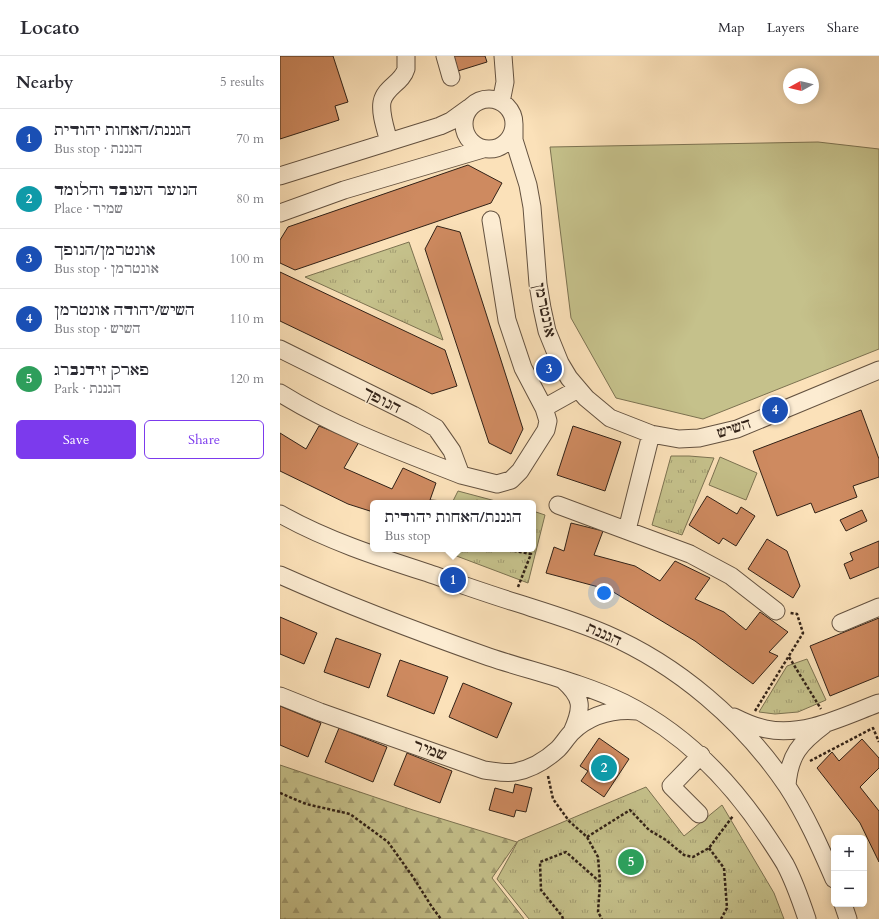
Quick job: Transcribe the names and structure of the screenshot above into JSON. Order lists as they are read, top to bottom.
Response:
{
  "streets": {
    "street": [
      "אונטרמן",
      "הנופך",
      "השיש",
      "הגננת",
      "שמיר"
    ]
  },
  "crossings": [
    ["אונטרמן", "השיש"]
  ],
  "north": "left",
  "page": {
    "header": "Locato",
    "nav": ["Map", "Layers", "Share"],
    "heading": ["Nearby", "5 results"],
    "list": [
      {
        "mark": "1",
        "name": "הגננת/האחות יהודית",
        "note": "Bus stop · הגננת",
        "value": "70 m"
      },
      {
        "mark": "2",
        "name": "הנוער העובד והלומד",
        "note": "Place · שמיר",
        "value": "80 m"
      },
      {
        "mark": "3",
        "name": "אונטרמן/הנופך",
        "note": "Bus stop · אונטרמן",
        "value": "100 m"
      },
      {
        "mark": "4",
        "name": "השיש/יהודה אונטרמן",
        "note": "Bus stop · השיש",
        "value": "110 m"
      },
      {
        "mark": "5",
        "name": "פארק זידנברג",
        "note": "Park · הגננת",
        "value": "120 m"
      }
    ],
    "pins": [
      "3",
      "4",
      "1",
      "2",
      "5"
    ],
    "buttons": ["Save", "Share"],
    "popup": ["הגננת/האחות יהודית", "Bus stop"],
    "map_buttons": ["+", "−"]
  }
}
